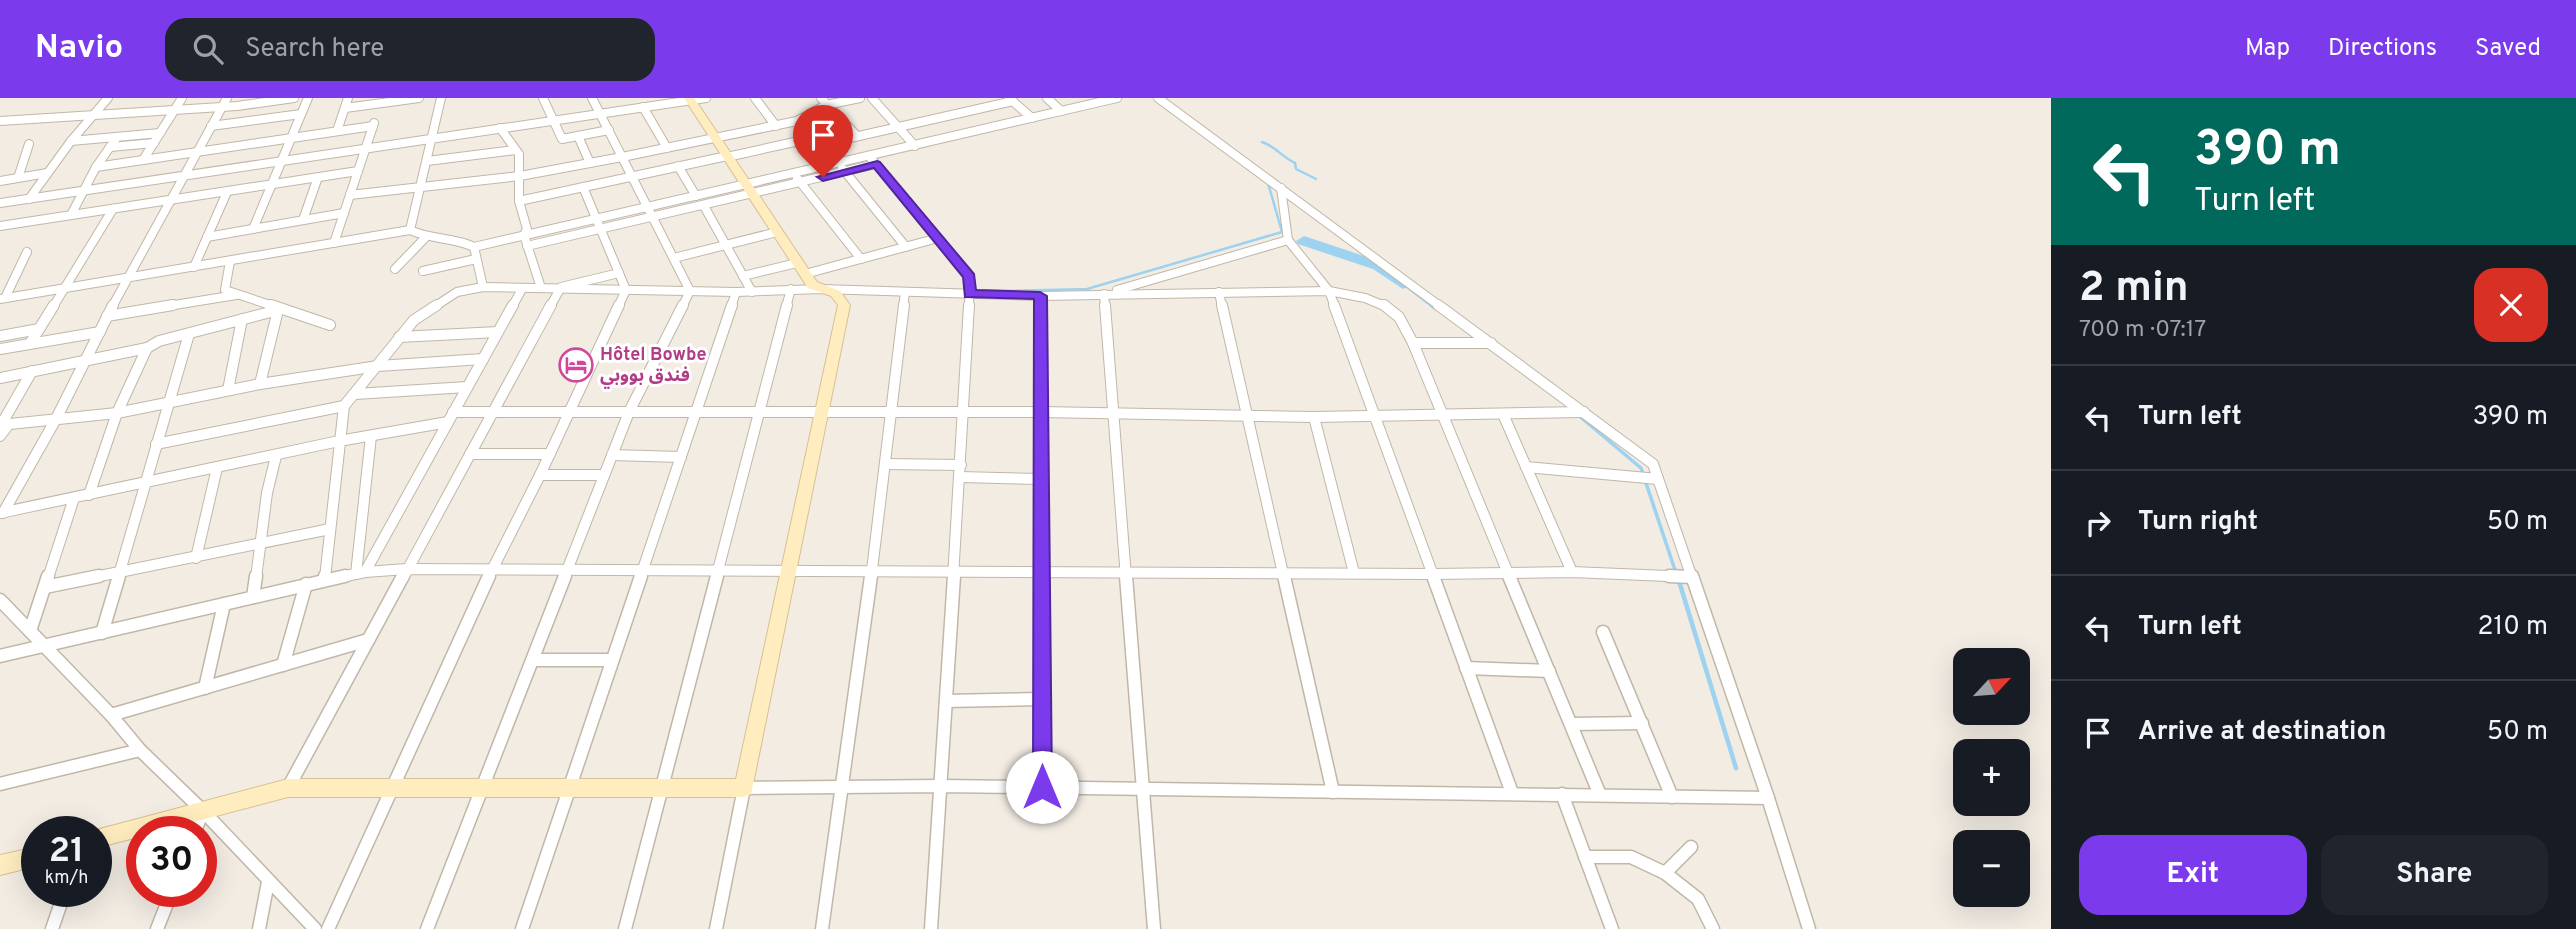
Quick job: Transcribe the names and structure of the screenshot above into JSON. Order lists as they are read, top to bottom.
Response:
{
  "places": {
    "hotel": ["Hôtel Bowbe فندق بووبي"]
  },
  "north": "top right",
  "page": {
    "header": "Navio",
    "search": "Search here",
    "nav": ["Map", "Directions", "Saved"],
    "turn": ["390 m", "Turn left"],
    "heading": ["2 min", "700 m · 07:17"],
    "list": [
      {
        "name": "Turn left",
        "value": "390 m"
      },
      {
        "name": "Turn right",
        "value": "50 m"
      },
      {
        "name": "Turn left",
        "value": "210 m"
      },
      {
        "name": "Arrive at destination",
        "value": "50 m"
      }
    ],
    "map_buttons": ["+", "−"],
    "speed": "21 km/h",
    "limit": "30",
    "buttons": ["Exit", "Share"]
  }
}
